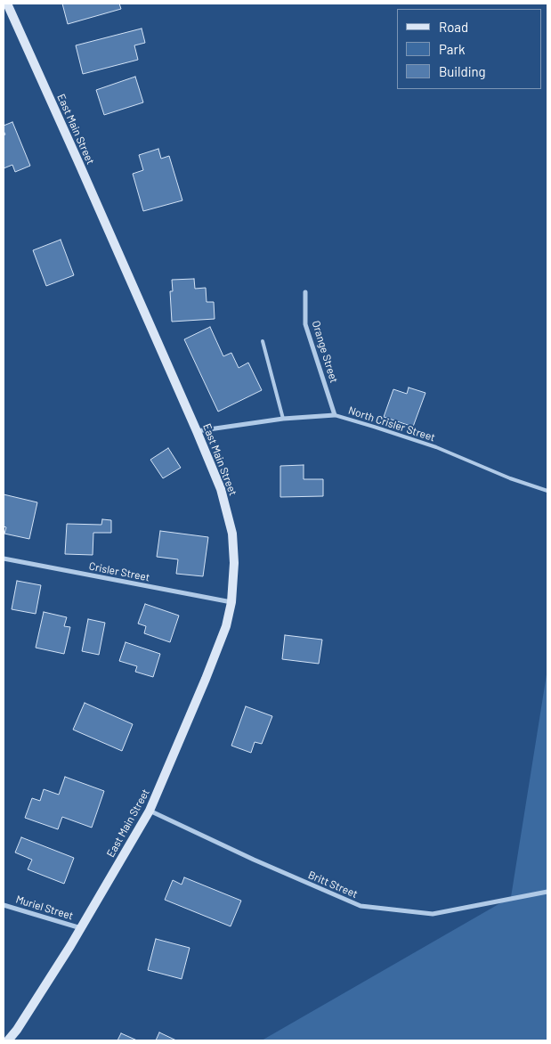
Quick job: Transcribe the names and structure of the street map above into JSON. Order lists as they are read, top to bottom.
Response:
{
  "streets": {
    "main road": ["East Main Street"],
    "street": [
      "Orange Street",
      "North Crisler Street",
      "Crisler Street",
      "Britt Street",
      "Muriel Street"
    ]
  },
  "crossings": [
    ["East Main Street", "North Crisler Street"],
    ["East Main Street", "Crisler Street"],
    ["East Main Street", "Britt Street"],
    ["East Main Street", "Muriel Street"],
    ["Orange Street", "North Crisler Street"]
  ],
  "legend": ["Road", "Park", "Building"]
}
